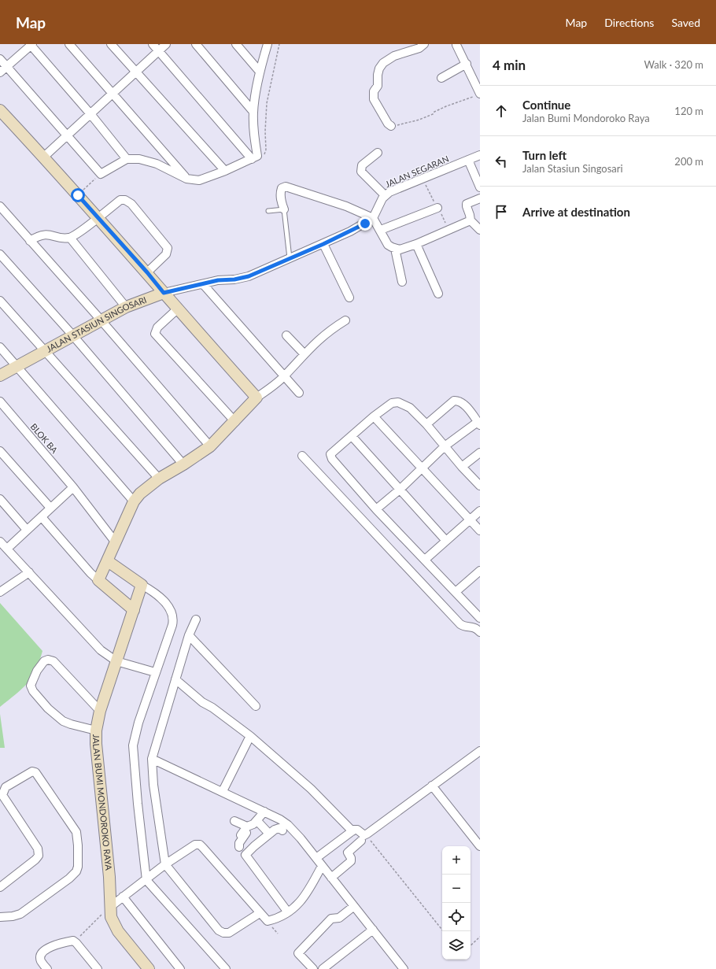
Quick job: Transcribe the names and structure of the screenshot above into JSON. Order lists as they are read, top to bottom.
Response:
{
  "streets": {
    "street": [
      "JALAN SEGARAN",
      "JALAN STASIUN SINGOSARI",
      "BLOK BA",
      "JALAN BUMI MONDOROKO RAYA"
    ]
  },
  "crossings": [
    ["JALAN SEGARAN", "JALAN STASIUN SINGOSARI"]
  ],
  "page": {
    "header": "Map",
    "nav": ["Map", "Directions", "Saved"],
    "heading": ["4 min", "Walk · 320 m"],
    "list": [
      ["Continue", "Jalan Bumi Mondoroko Raya", "120 m"],
      ["Turn left", "Jalan Stasiun Singosari", "200 m"],
      "Arrive at destination"
    ],
    "map_buttons": ["+", "−"]
  }
}
